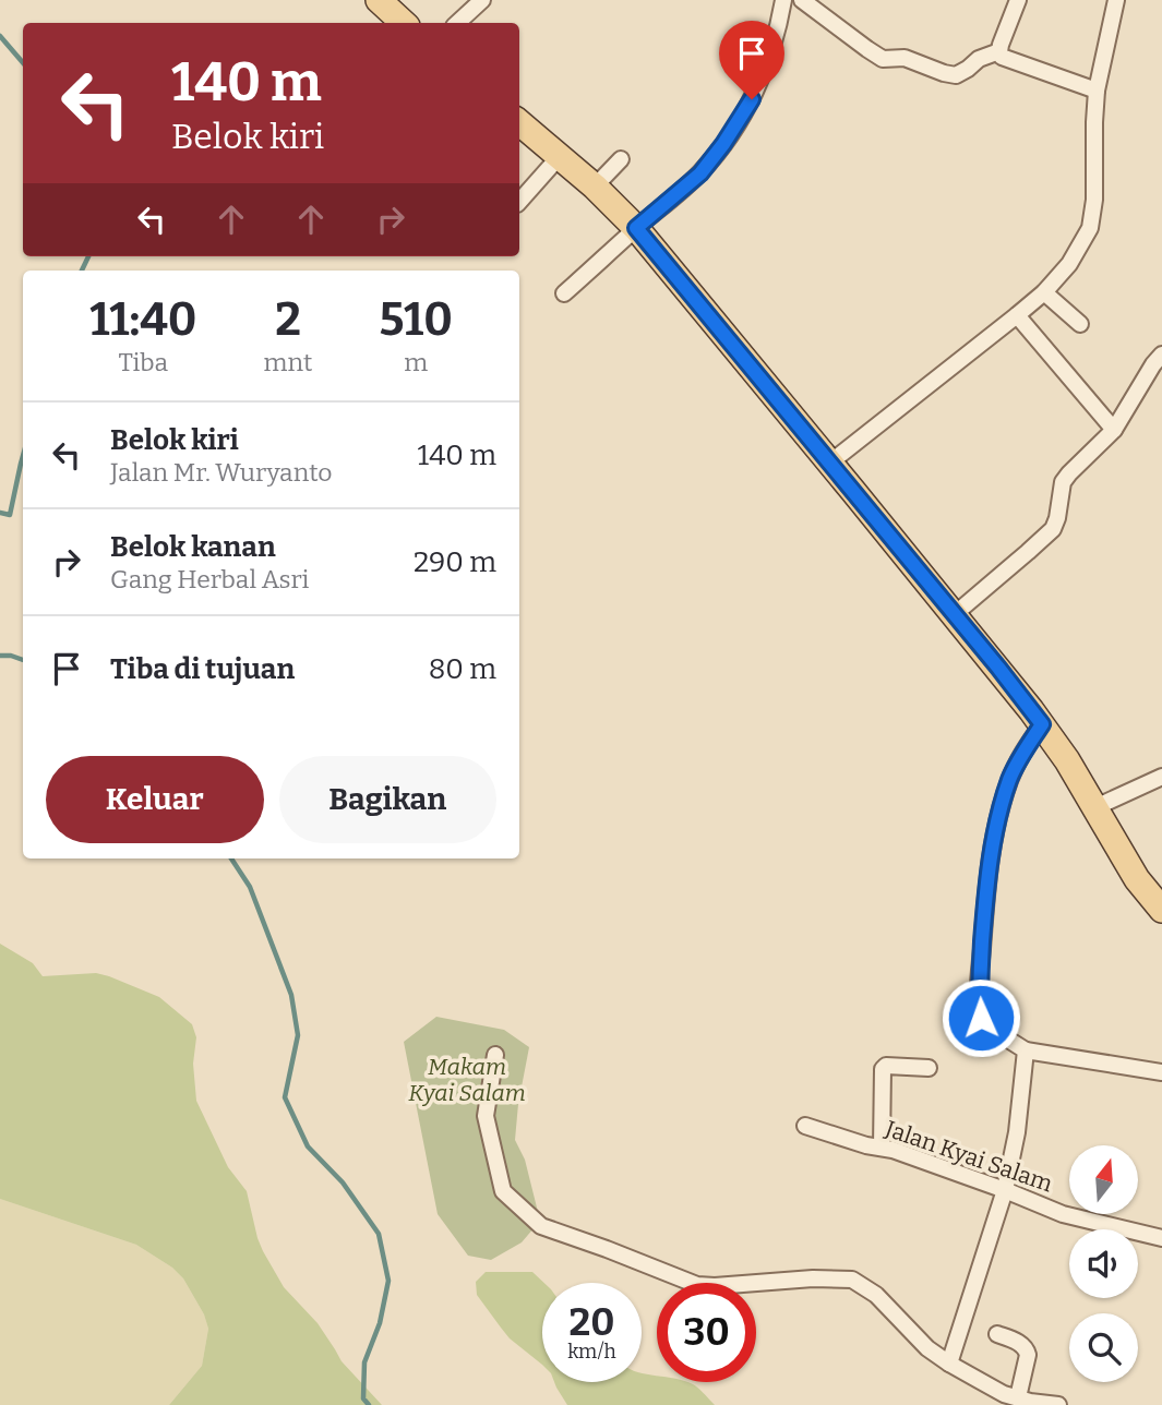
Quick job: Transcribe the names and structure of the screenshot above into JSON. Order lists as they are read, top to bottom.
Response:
{
  "streets": {
    "street": ["Jalan Kyai Salam"]
  },
  "parks": ["Makam Kyai Salam"],
  "north": "top",
  "page": {
    "turn": ["140 m", "Belok kiri"],
    "eta": [
      "11:40",
      "Tiba",
      "2",
      "mnt",
      "510",
      "m"
    ],
    "list": [
      {
        "name": "Belok kiri",
        "note": "Jalan Mr. Wuryanto",
        "value": "140 m"
      },
      {
        "name": "Belok kanan",
        "note": "Gang Herbal Asri",
        "value": "290 m"
      },
      {
        "name": "Tiba di tujuan",
        "value": "80 m"
      }
    ],
    "buttons": ["Keluar", "Bagikan"],
    "speed": "20 km/h",
    "limit": "30"
  }
}
